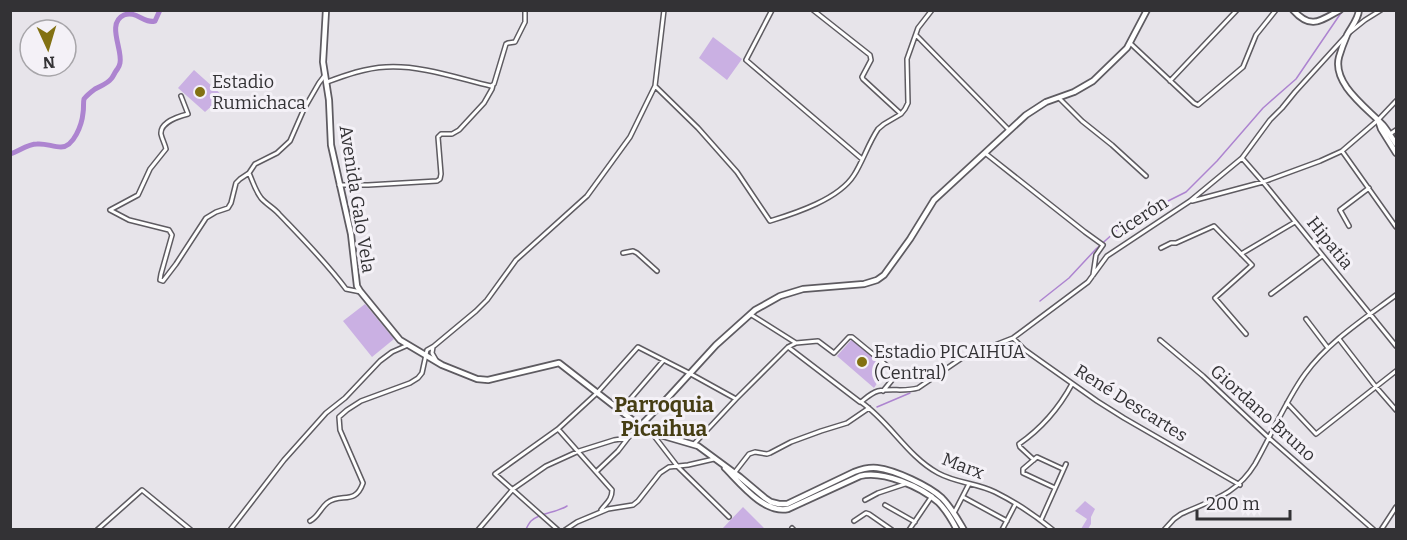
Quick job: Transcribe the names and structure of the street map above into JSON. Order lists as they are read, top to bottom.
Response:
{
  "streets": {
    "main road": ["Avenida Galo Vela"],
    "street": [
      "Cicerón",
      "Hipatia",
      "René Descartes",
      "Giordano Bruno",
      "Marx"
    ]
  },
  "crossings": [
    ["Cicerón", "Hipatia"],
    ["Cicerón", "René Descartes"],
    ["Cicerón", "Marx"]
  ],
  "districts": ["Parroquia Picaihua"],
  "places": ["Estadio Rumichaca", "Estadio PICAIHUA (Central)"],
  "scale_bar": "200 m",
  "north": "bottom"
}
